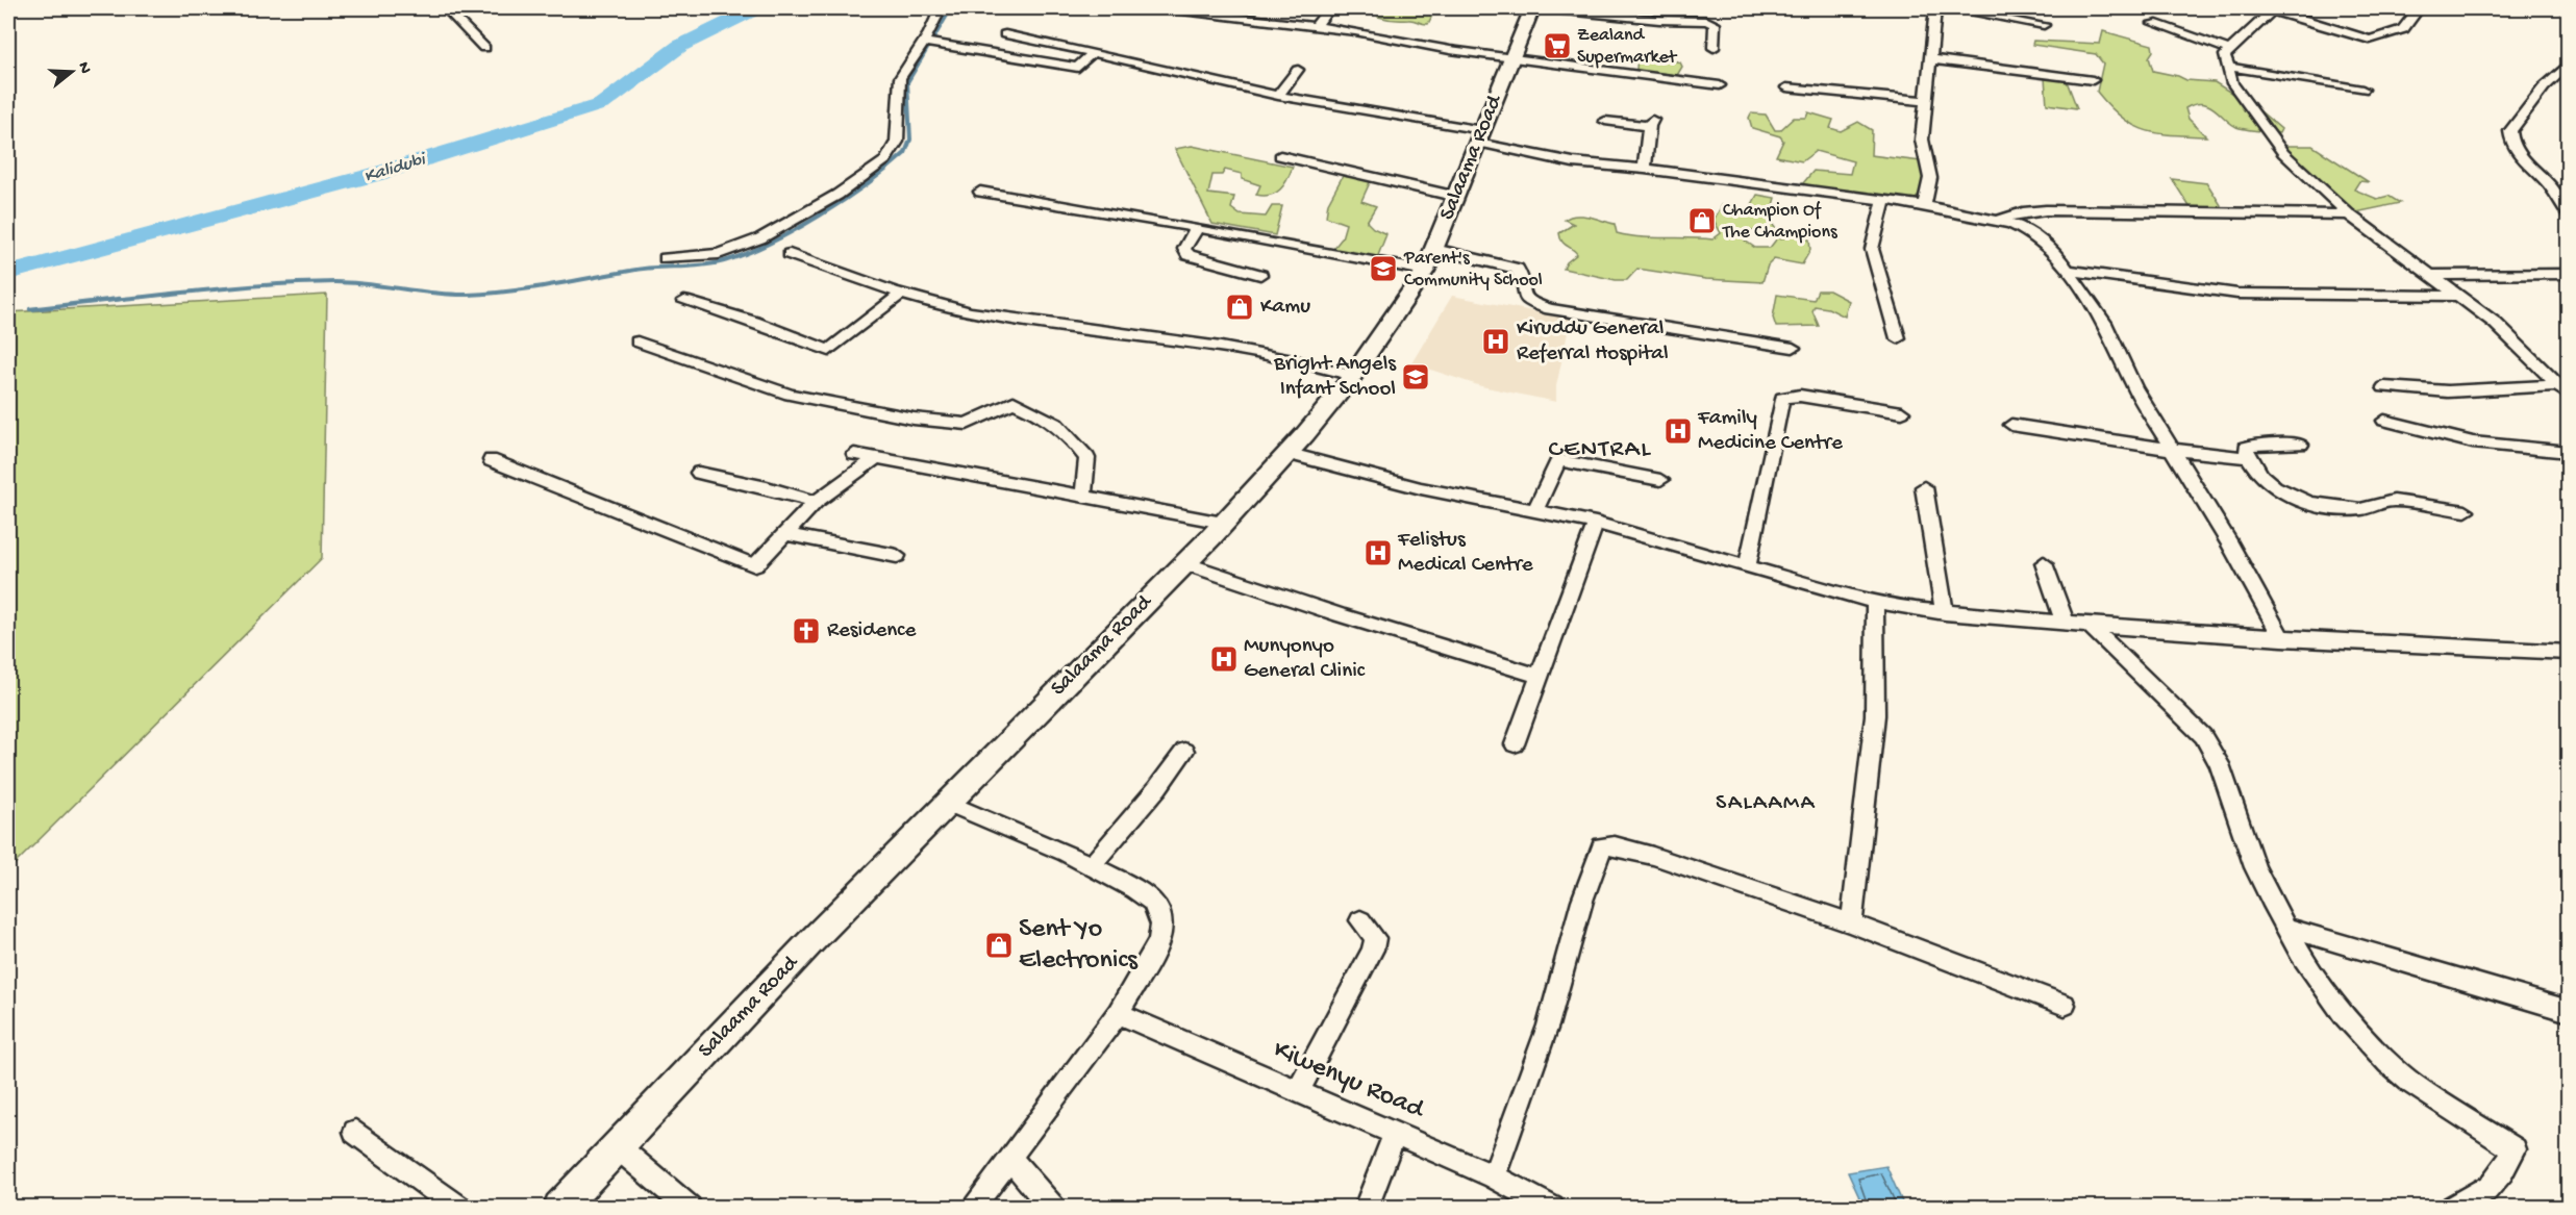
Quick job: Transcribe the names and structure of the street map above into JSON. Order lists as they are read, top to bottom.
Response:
{
  "streets": {
    "main road": ["Salaama Road"],
    "street": ["Kiwenyu Road"]
  },
  "districts": ["CENTRAL", "SALAAMA"],
  "water": ["Kalidubi"],
  "places": {
    "supermarket": ["Zealand Supermarket"],
    "shop": ["Champion Of The Champions", "Kamu", "Sent Yo Electronics"],
    "school or university": ["Parent's Community School", "Bright Angels Infant School"],
    "hospital": [
      "Kiruddu General Referral Hospital",
      "Family Medicine Centre",
      "Felistus Medical Centre",
      "Munyonyo General Clinic"
    ],
    "church": ["Residence"]
  },
  "north": "right"
}
